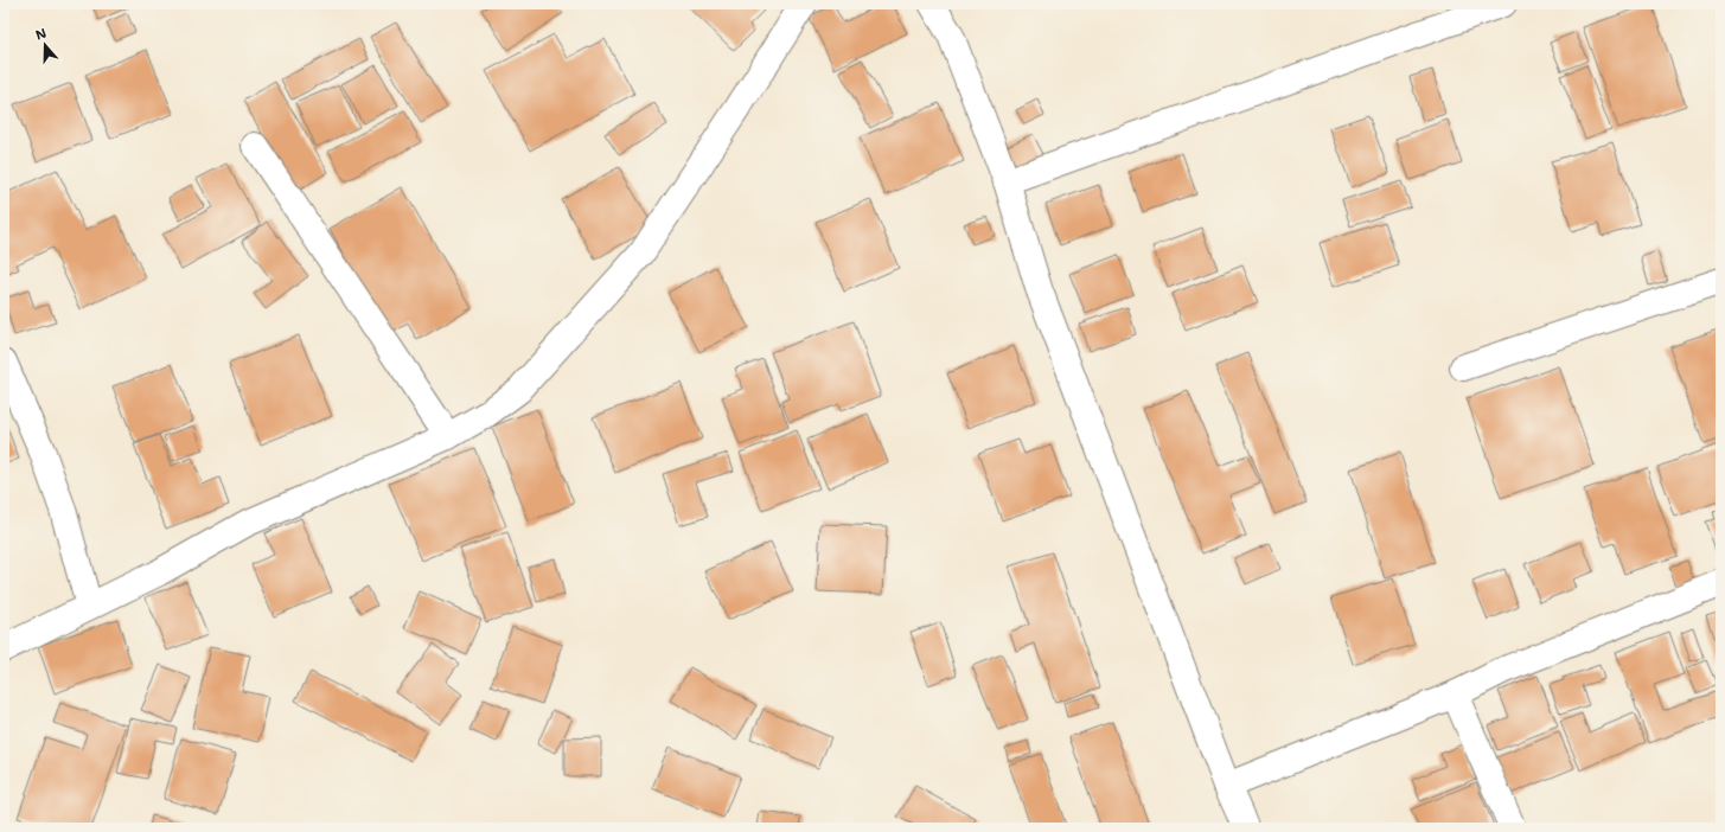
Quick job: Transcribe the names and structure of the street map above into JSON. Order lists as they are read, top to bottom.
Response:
{
  "north": "top"
}
